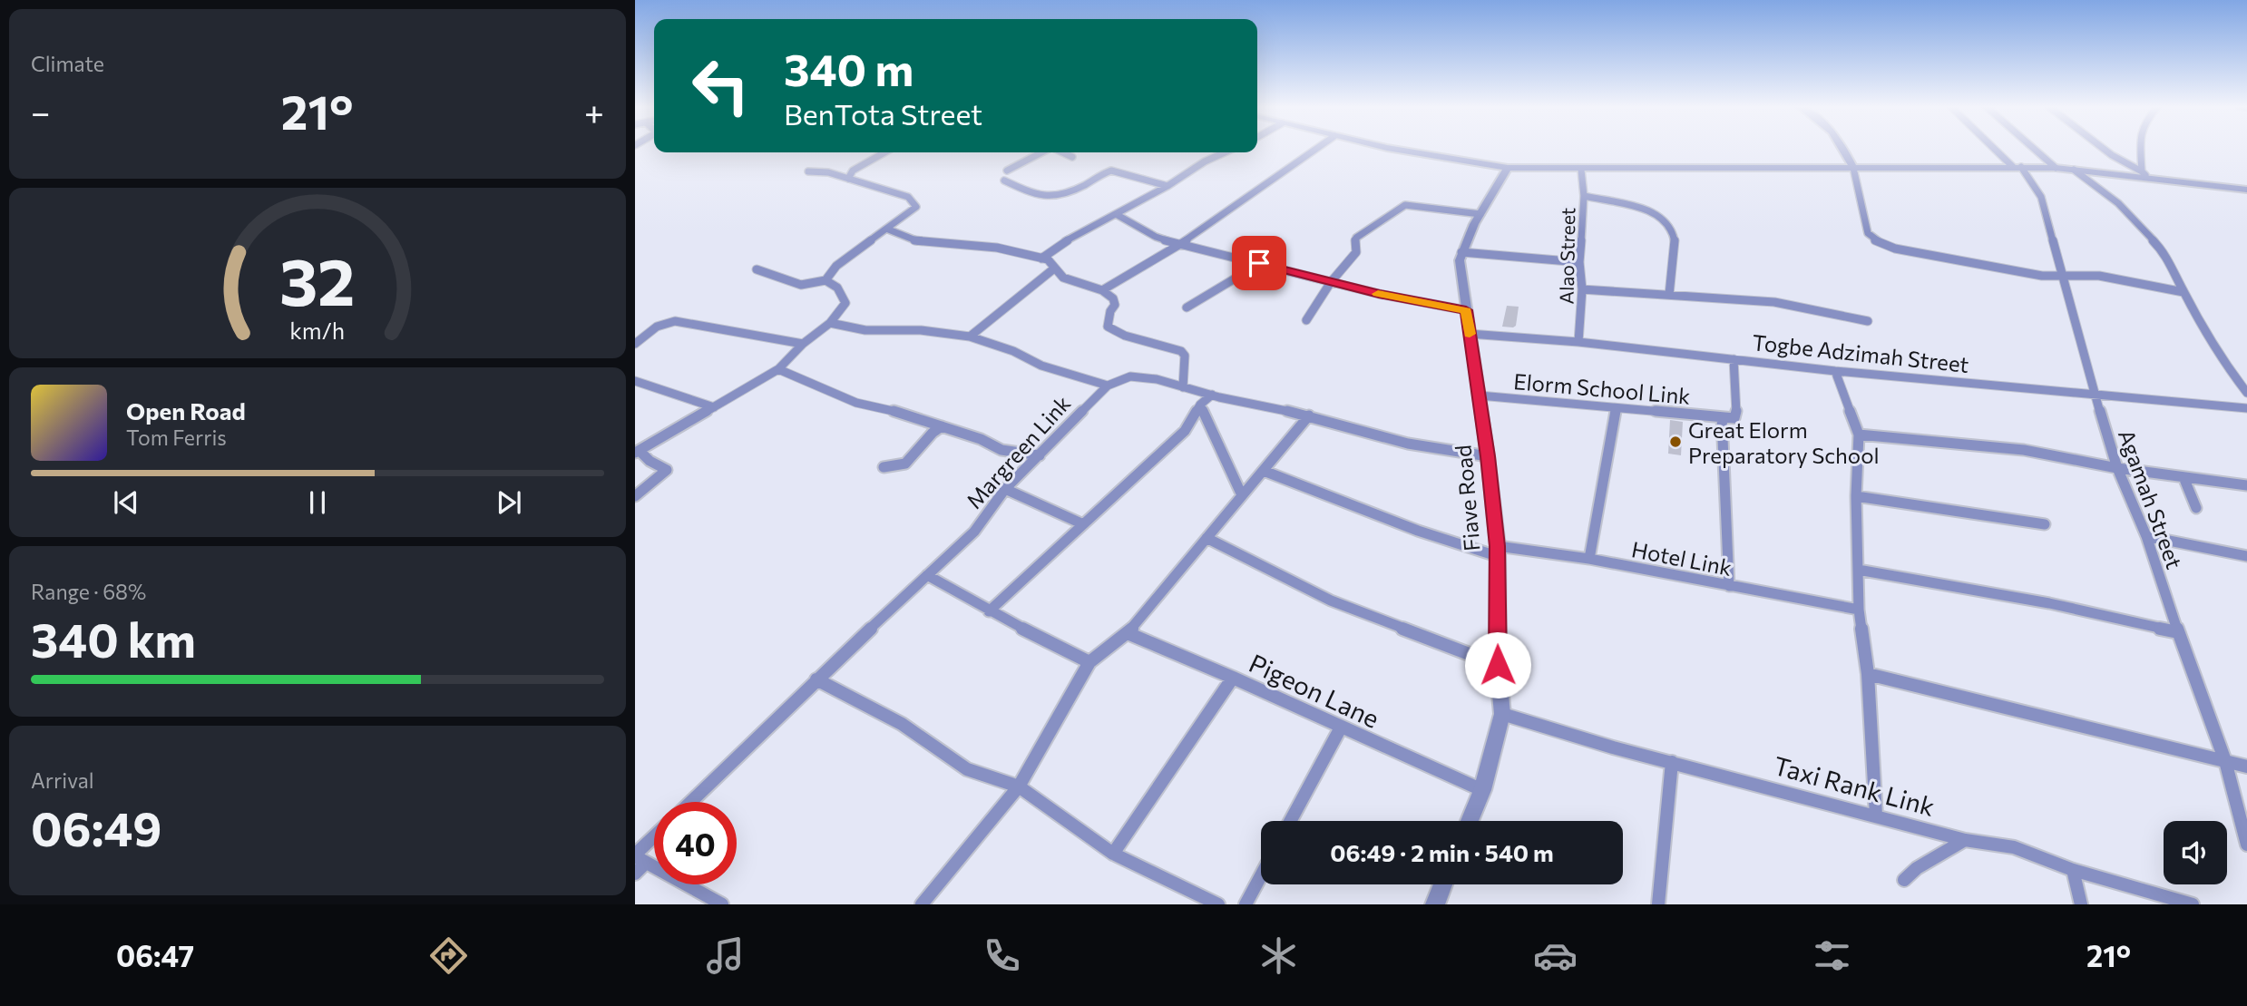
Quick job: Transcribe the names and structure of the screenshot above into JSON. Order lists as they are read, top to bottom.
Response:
{
  "streets": {
    "street": [
      "Alao Street",
      "Togbe Adzimah Street",
      "Elorm School Link",
      "Margreen Link",
      "Fiave Road",
      "Agamah Street",
      "Hotel Link",
      "Pigeon Lane",
      "Taxi Rank Link"
    ]
  },
  "crossings": [
    ["Alao Street", "Togbe Adzimah Street"],
    ["Togbe Adzimah Street", "Fiave Road"],
    ["Togbe Adzimah Street", "Agamah Street"],
    ["Elorm School Link", "Fiave Road"],
    ["Margreen Link", "Fiave Road"],
    ["Fiave Road", "Hotel Link"],
    ["Fiave Road", "Pigeon Lane"],
    ["Fiave Road", "Taxi Rank Link"]
  ],
  "places": ["Great Elorm Preparatory School"],
  "page": {
    "tile": [
      "Climate",
      ["Range · 68%", "340 km"],
      ["Arrival", "06:49"]
    ],
    "turn": ["340 m", "BenTota Street"],
    "heat": ["−", "21°", "+"],
    "song": ["Open Road", "Tom Ferris"],
    "limit": "40",
    "trip": "06:49 · 2 min · 540 m",
    "tabs": ["06:47", "21°"],
    "gauge": ["32", "km/h"]
  }
}
